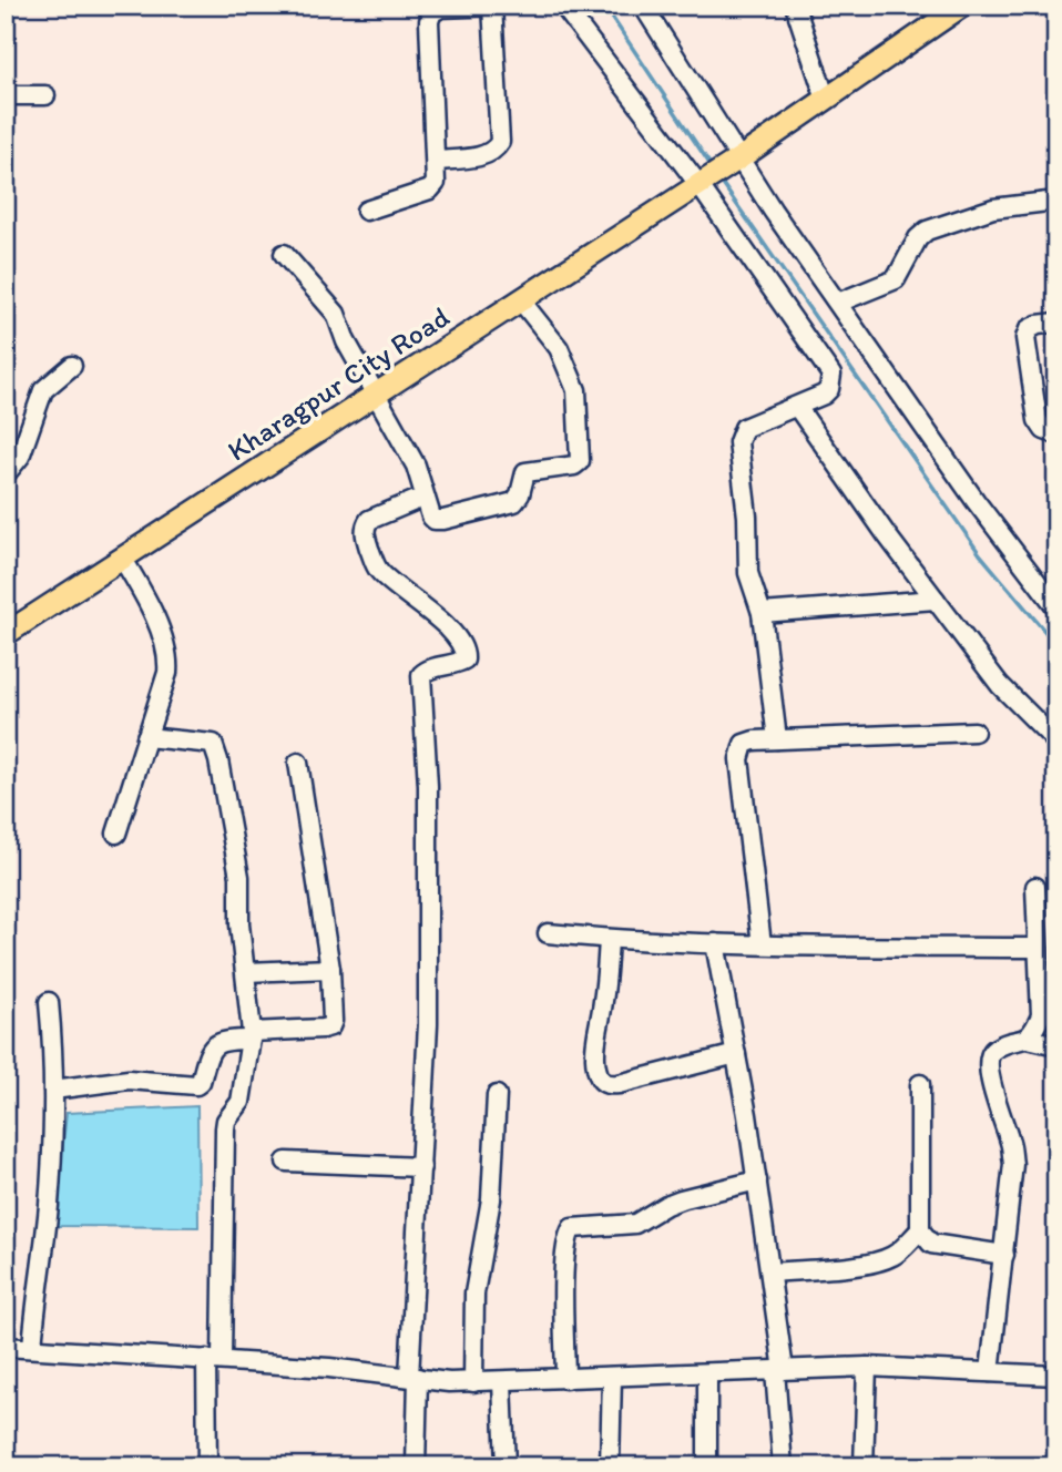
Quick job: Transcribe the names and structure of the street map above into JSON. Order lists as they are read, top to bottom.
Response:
{
  "streets": {
    "main road": ["Kharagpur City Road"]
  }
}
